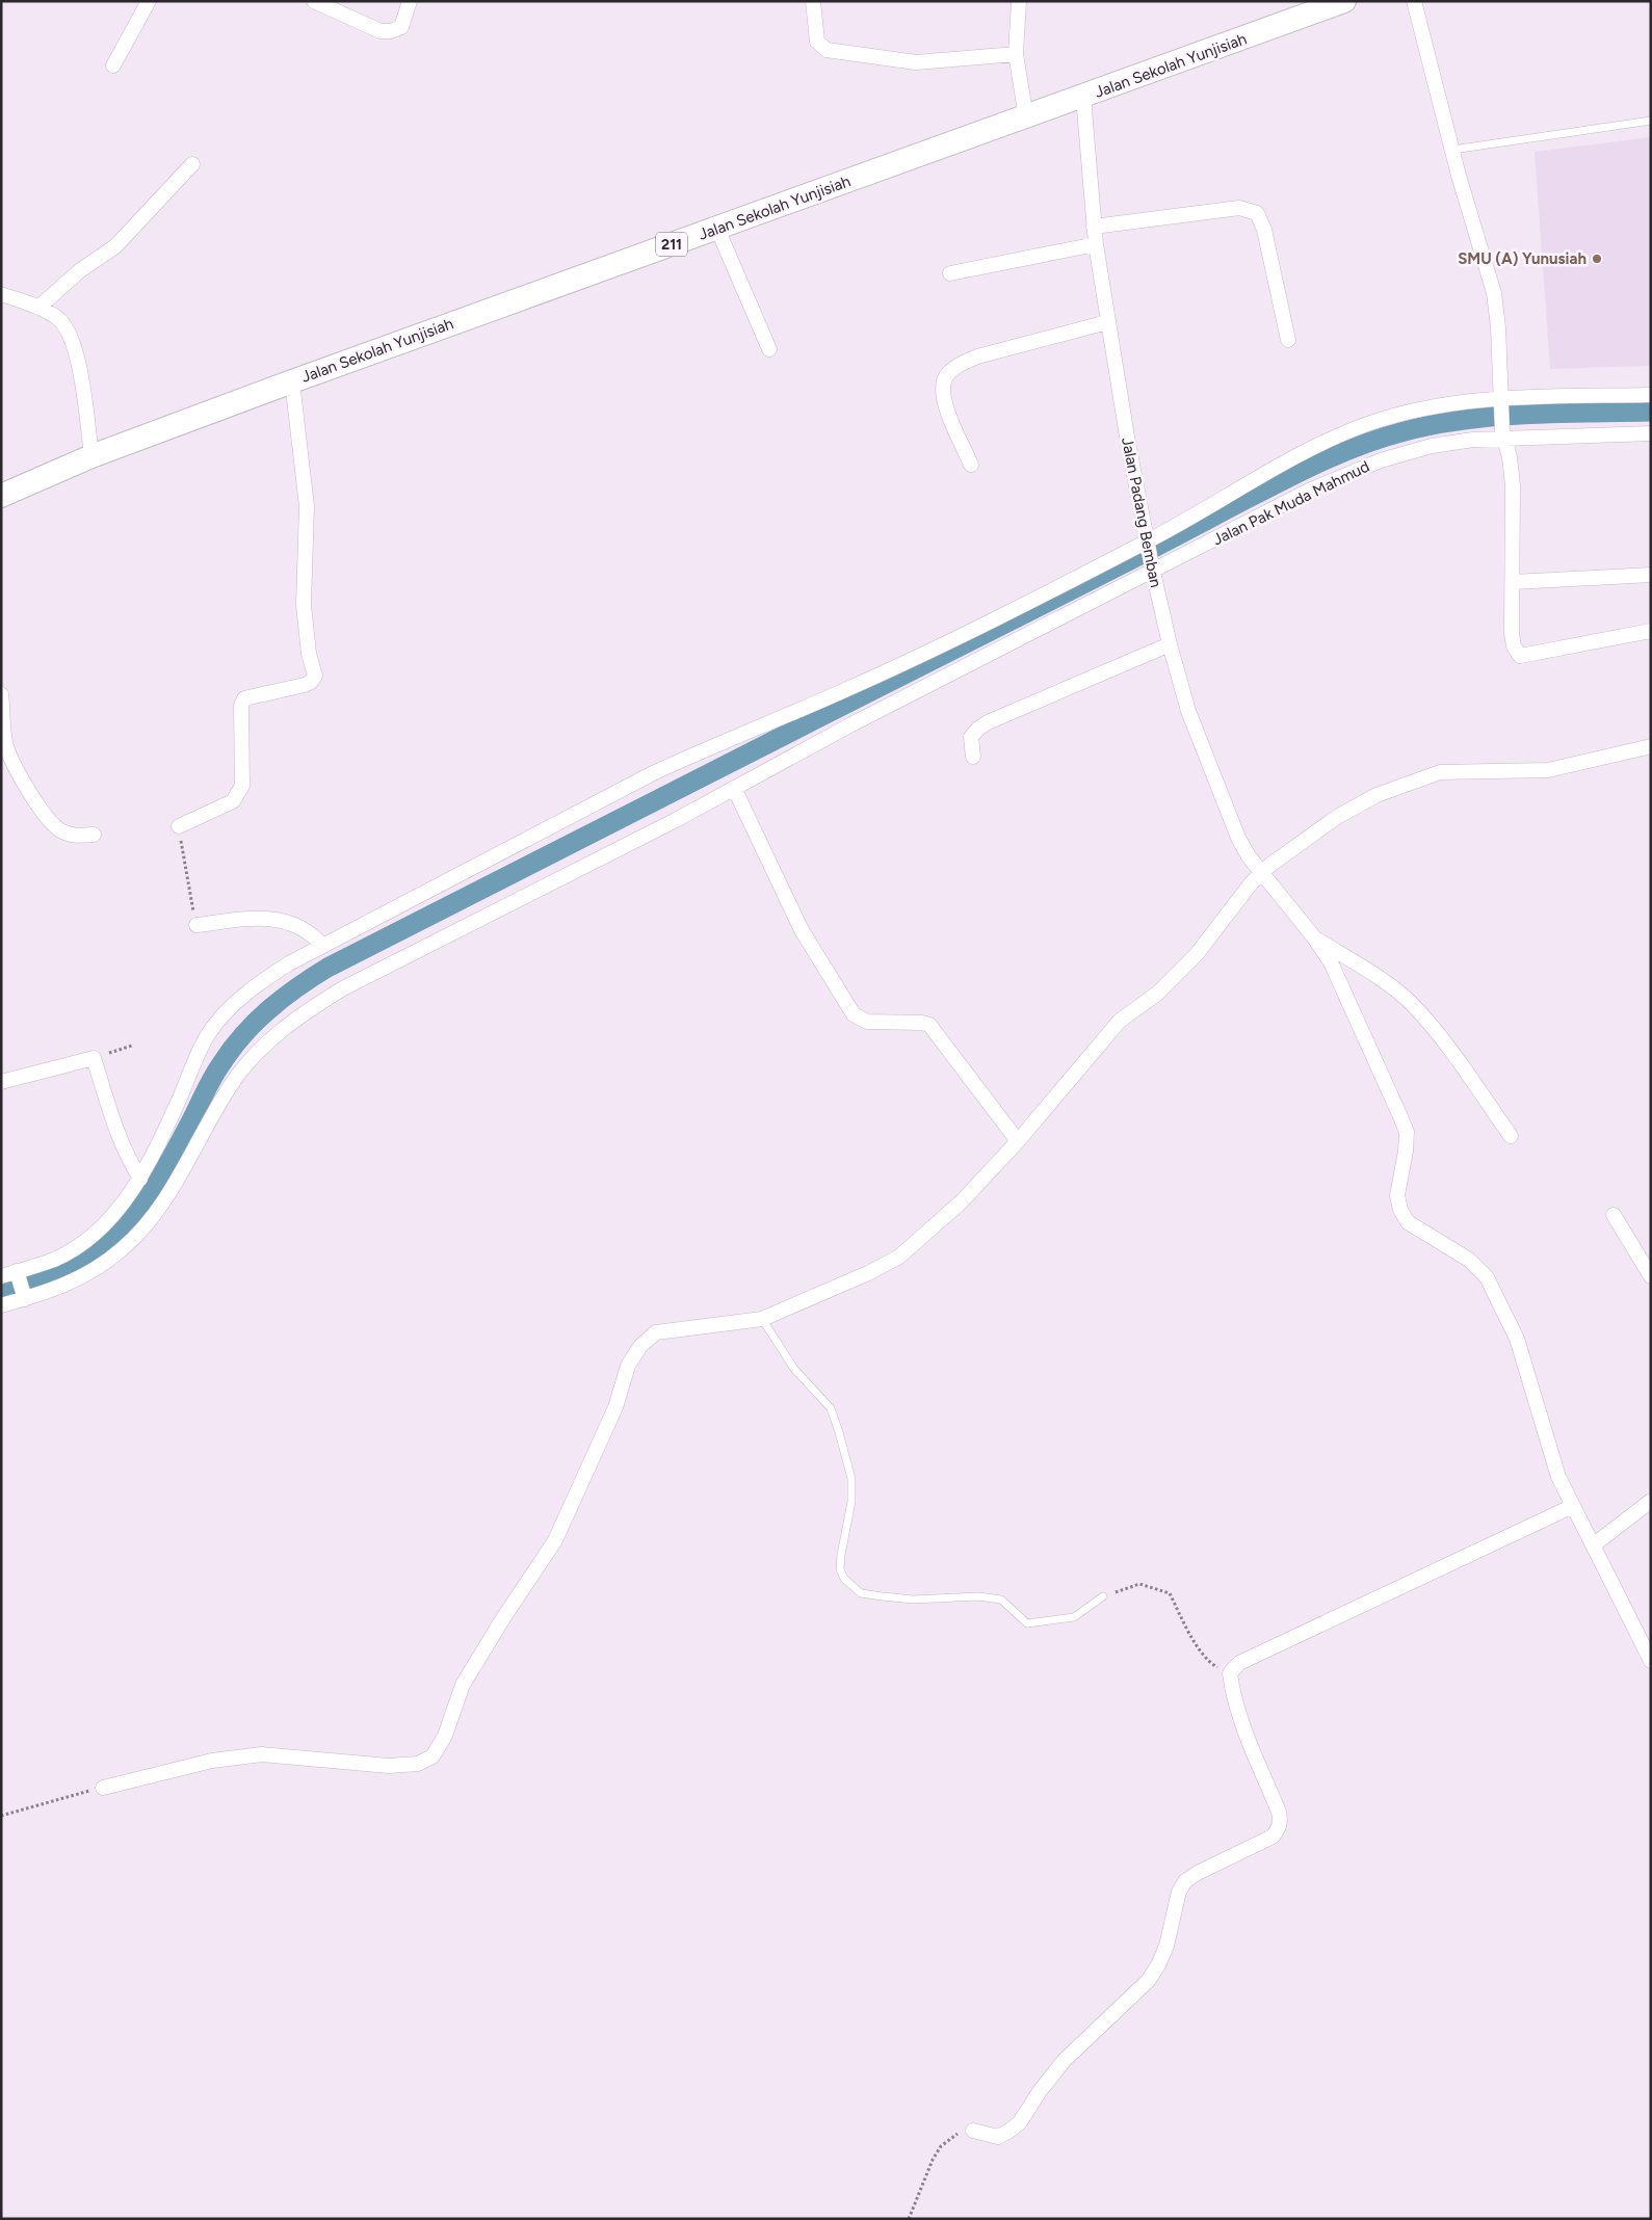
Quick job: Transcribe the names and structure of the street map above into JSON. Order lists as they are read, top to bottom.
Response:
{
  "streets": {
    "main road": ["Jalan Sekolah Yunjisiah", "211"],
    "street": ["Jalan Pak Muda Mahmud", "Jalan Padang Bemban"]
  },
  "crossings": [
    ["Jalan Sekolah Yunjisiah", "Jalan Padang Bemban"],
    ["Jalan Pak Muda Mahmud", "Jalan Padang Bemban"]
  ],
  "places": ["SMU (A) Yunusiah"]
}
